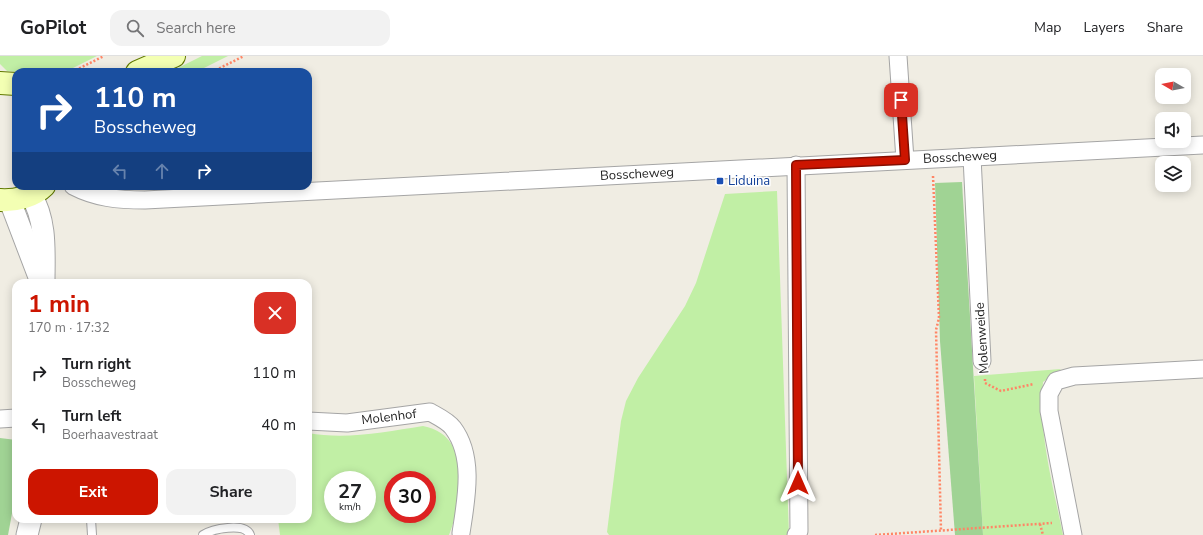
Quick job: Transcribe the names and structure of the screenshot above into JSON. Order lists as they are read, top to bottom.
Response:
{
  "streets": {
    "street": ["Bosscheweg", "Molenweide", "Molenhof"]
  },
  "crossings": [
    ["Bosscheweg", "Molenweide"]
  ],
  "places": {
    "transit": ["Liduina"]
  },
  "north": "left",
  "page": {
    "header": "GoPilot",
    "search": "Search here",
    "nav": ["Map", "Layers", "Share"],
    "turn": ["110 m", "Bosscheweg"],
    "heading": ["1 min", "170 m · 17:32"],
    "list": [
      {
        "name": "Turn right",
        "note": "Bosscheweg",
        "value": "110 m"
      },
      {
        "name": "Turn left",
        "note": "Boerhaavestraat",
        "value": "40 m"
      }
    ],
    "buttons": ["Exit", "Share"],
    "speed": "27 km/h",
    "limit": "30"
  }
}
